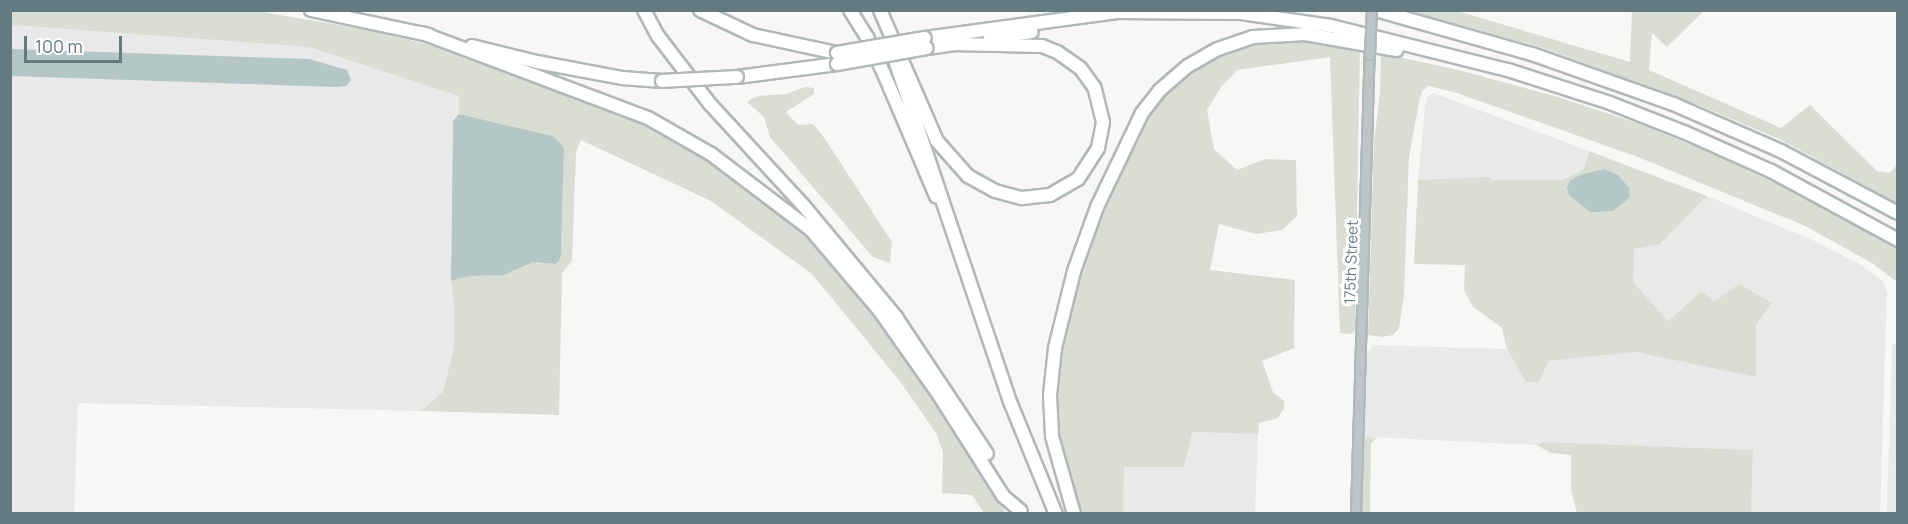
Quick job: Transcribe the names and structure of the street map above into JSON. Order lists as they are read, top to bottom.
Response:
{
  "streets": {
    "street": ["175th Street"]
  },
  "scale_bar": "100 m"
}
